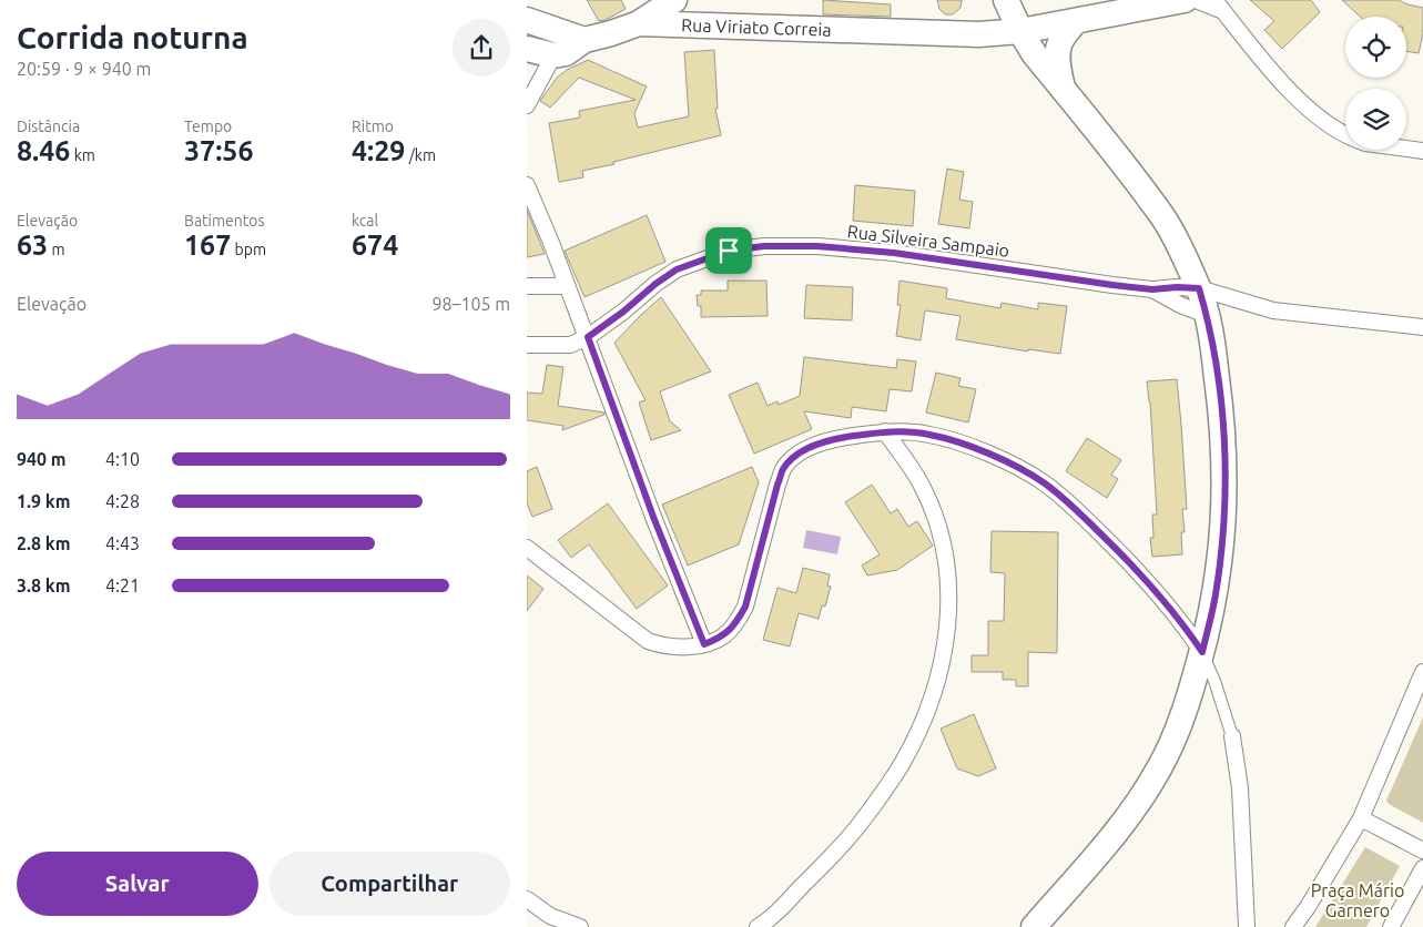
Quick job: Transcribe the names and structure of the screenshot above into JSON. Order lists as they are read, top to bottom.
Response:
{
  "streets": {
    "main road": ["Rua Viriato Correia"],
    "street": ["Rua Silveira Sampaio"]
  },
  "parks": ["Praça Mário Garnero"],
  "page": {
    "heading": ["Corrida noturna", "20:59 · 9 × 940 m"],
    "stats": [
      ["Distância", "8.46 km"],
      ["Tempo", "37:56"],
      ["Ritmo", "4:29 /km"],
      ["Elevação", "63 m"],
      ["Batimentos", "167 bpm"],
      ["kcal", "674"]
    ],
    "chart": ["Elevação", "98–105 m"],
    "list": [
      {
        "name": "940 m",
        "note": "4:10"
      },
      {
        "name": "1.9 km",
        "note": "4:28"
      },
      {
        "name": "2.8 km",
        "note": "4:43"
      },
      {
        "name": "3.8 km",
        "note": "4:21"
      }
    ],
    "buttons": ["Salvar", "Compartilhar"]
  }
}
